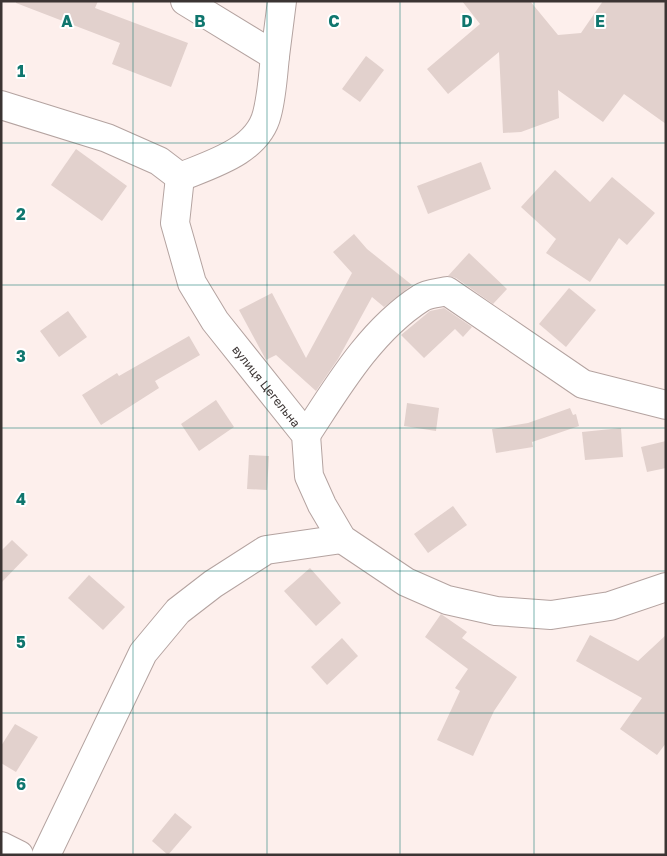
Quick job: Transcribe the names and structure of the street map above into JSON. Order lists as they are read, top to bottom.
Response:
{
  "streets": {
    "street": ["вулиця Цегельна"]
  },
  "grid": {
    "columns": [
      "A",
      "B",
      "C",
      "D",
      "E"
    ],
    "rows": [
      "1",
      "2",
      "3",
      "4",
      "5",
      "6"
    ]
  }
}
